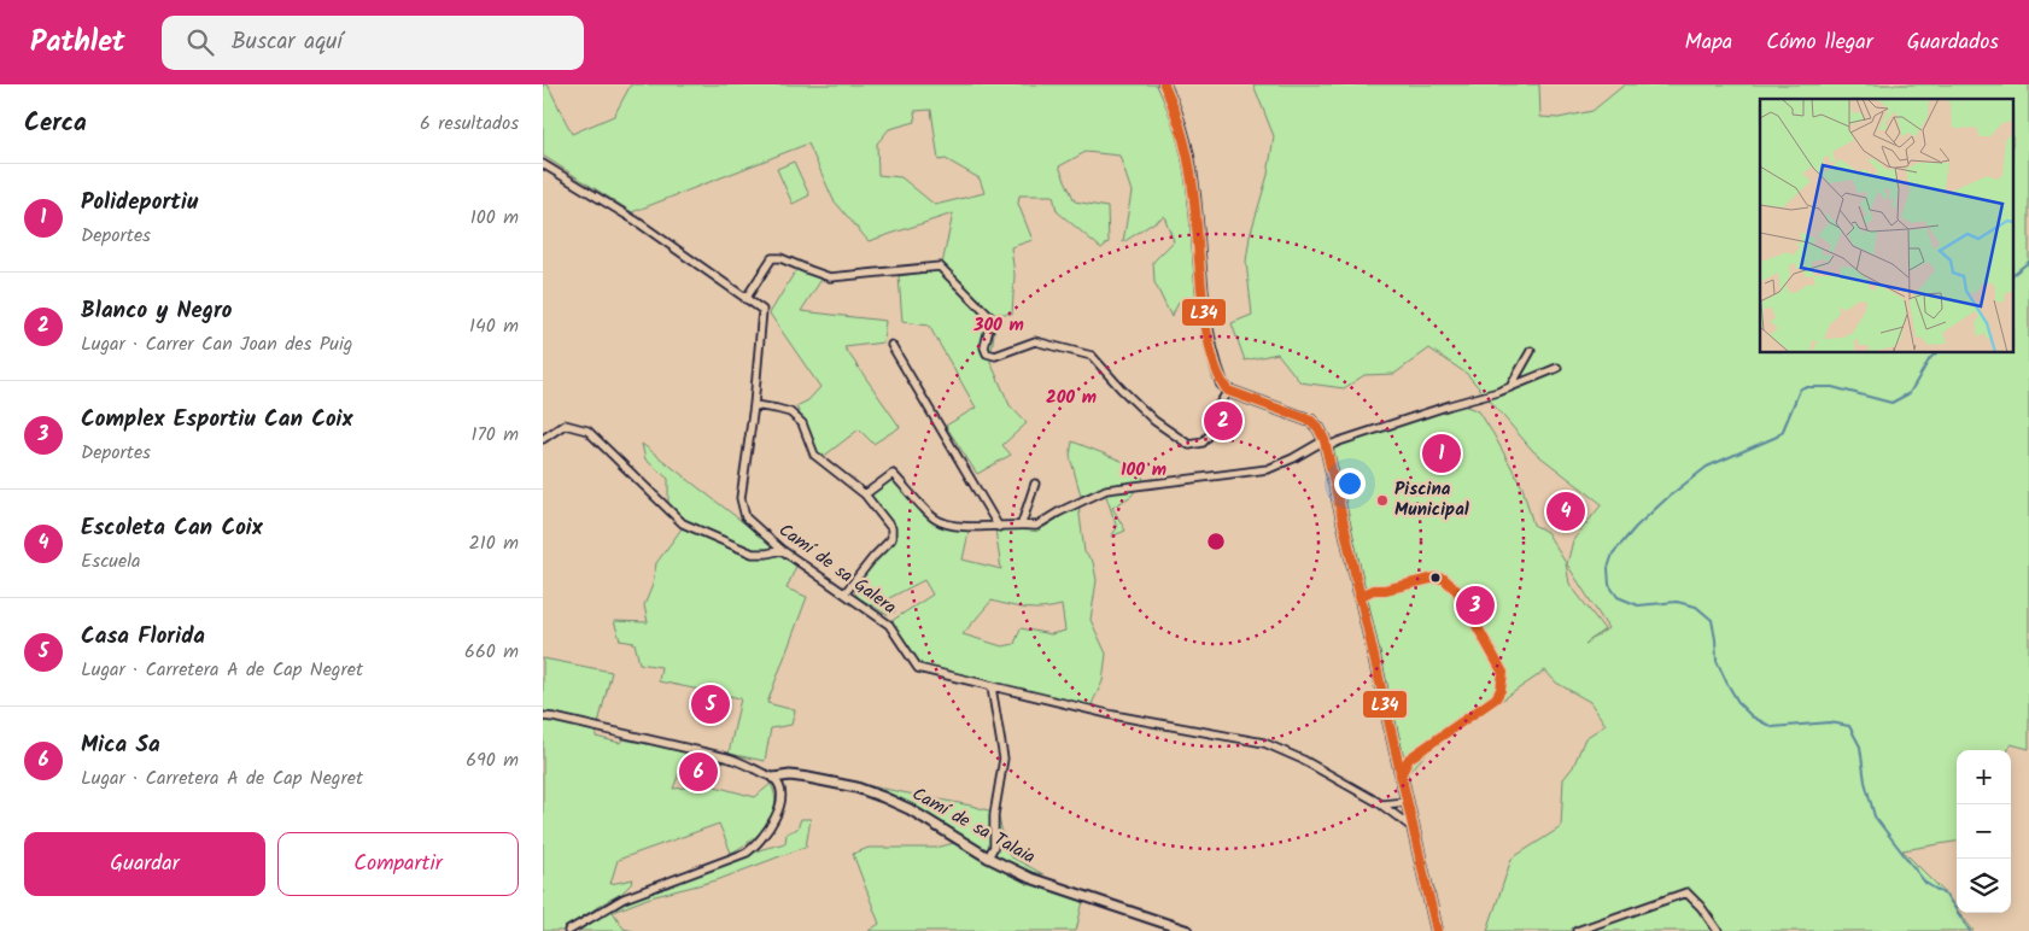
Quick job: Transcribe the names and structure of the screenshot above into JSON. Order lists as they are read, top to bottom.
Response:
{
  "streets": {
    "street": ["Camí de sa Galera", "Camí de sa Talaia"]
  },
  "places": ["Piscina Municipal"],
  "lines": ["transit line L34"],
  "page": {
    "header": "Pathlet",
    "search": "Buscar aquí",
    "nav": ["Mapa", "Cómo llegar", "Guardados"],
    "heading": ["Cerca", "6 resultados"],
    "list": [
      {
        "mark": "1",
        "name": "Polideportiu",
        "note": "Deportes",
        "value": "100 m"
      },
      {
        "mark": "2",
        "name": "Blanco y Negro",
        "note": "Lugar · Carrer Can Joan des Puig",
        "value": "140 m"
      },
      {
        "mark": "3",
        "name": "Complex Esportiu Can Coix",
        "note": "Deportes",
        "value": "170 m"
      },
      {
        "mark": "4",
        "name": "Escoleta Can Coix",
        "note": "Escuela",
        "value": "210 m"
      },
      {
        "mark": "5",
        "name": "Casa Florida",
        "note": "Lugar · Carretera A de Cap Negret",
        "value": "660 m"
      },
      {
        "mark": "6",
        "name": "Mica Sa",
        "note": "Lugar · Carretera A de Cap Negret",
        "value": "690 m"
      }
    ],
    "pins": [
      "2",
      "1",
      "4",
      "3",
      "5",
      "6"
    ],
    "map_buttons": ["+", "−"],
    "buttons": ["Guardar", "Compartir"]
  },
  "rings": ["300 m", "200 m", "100 m"]
}
